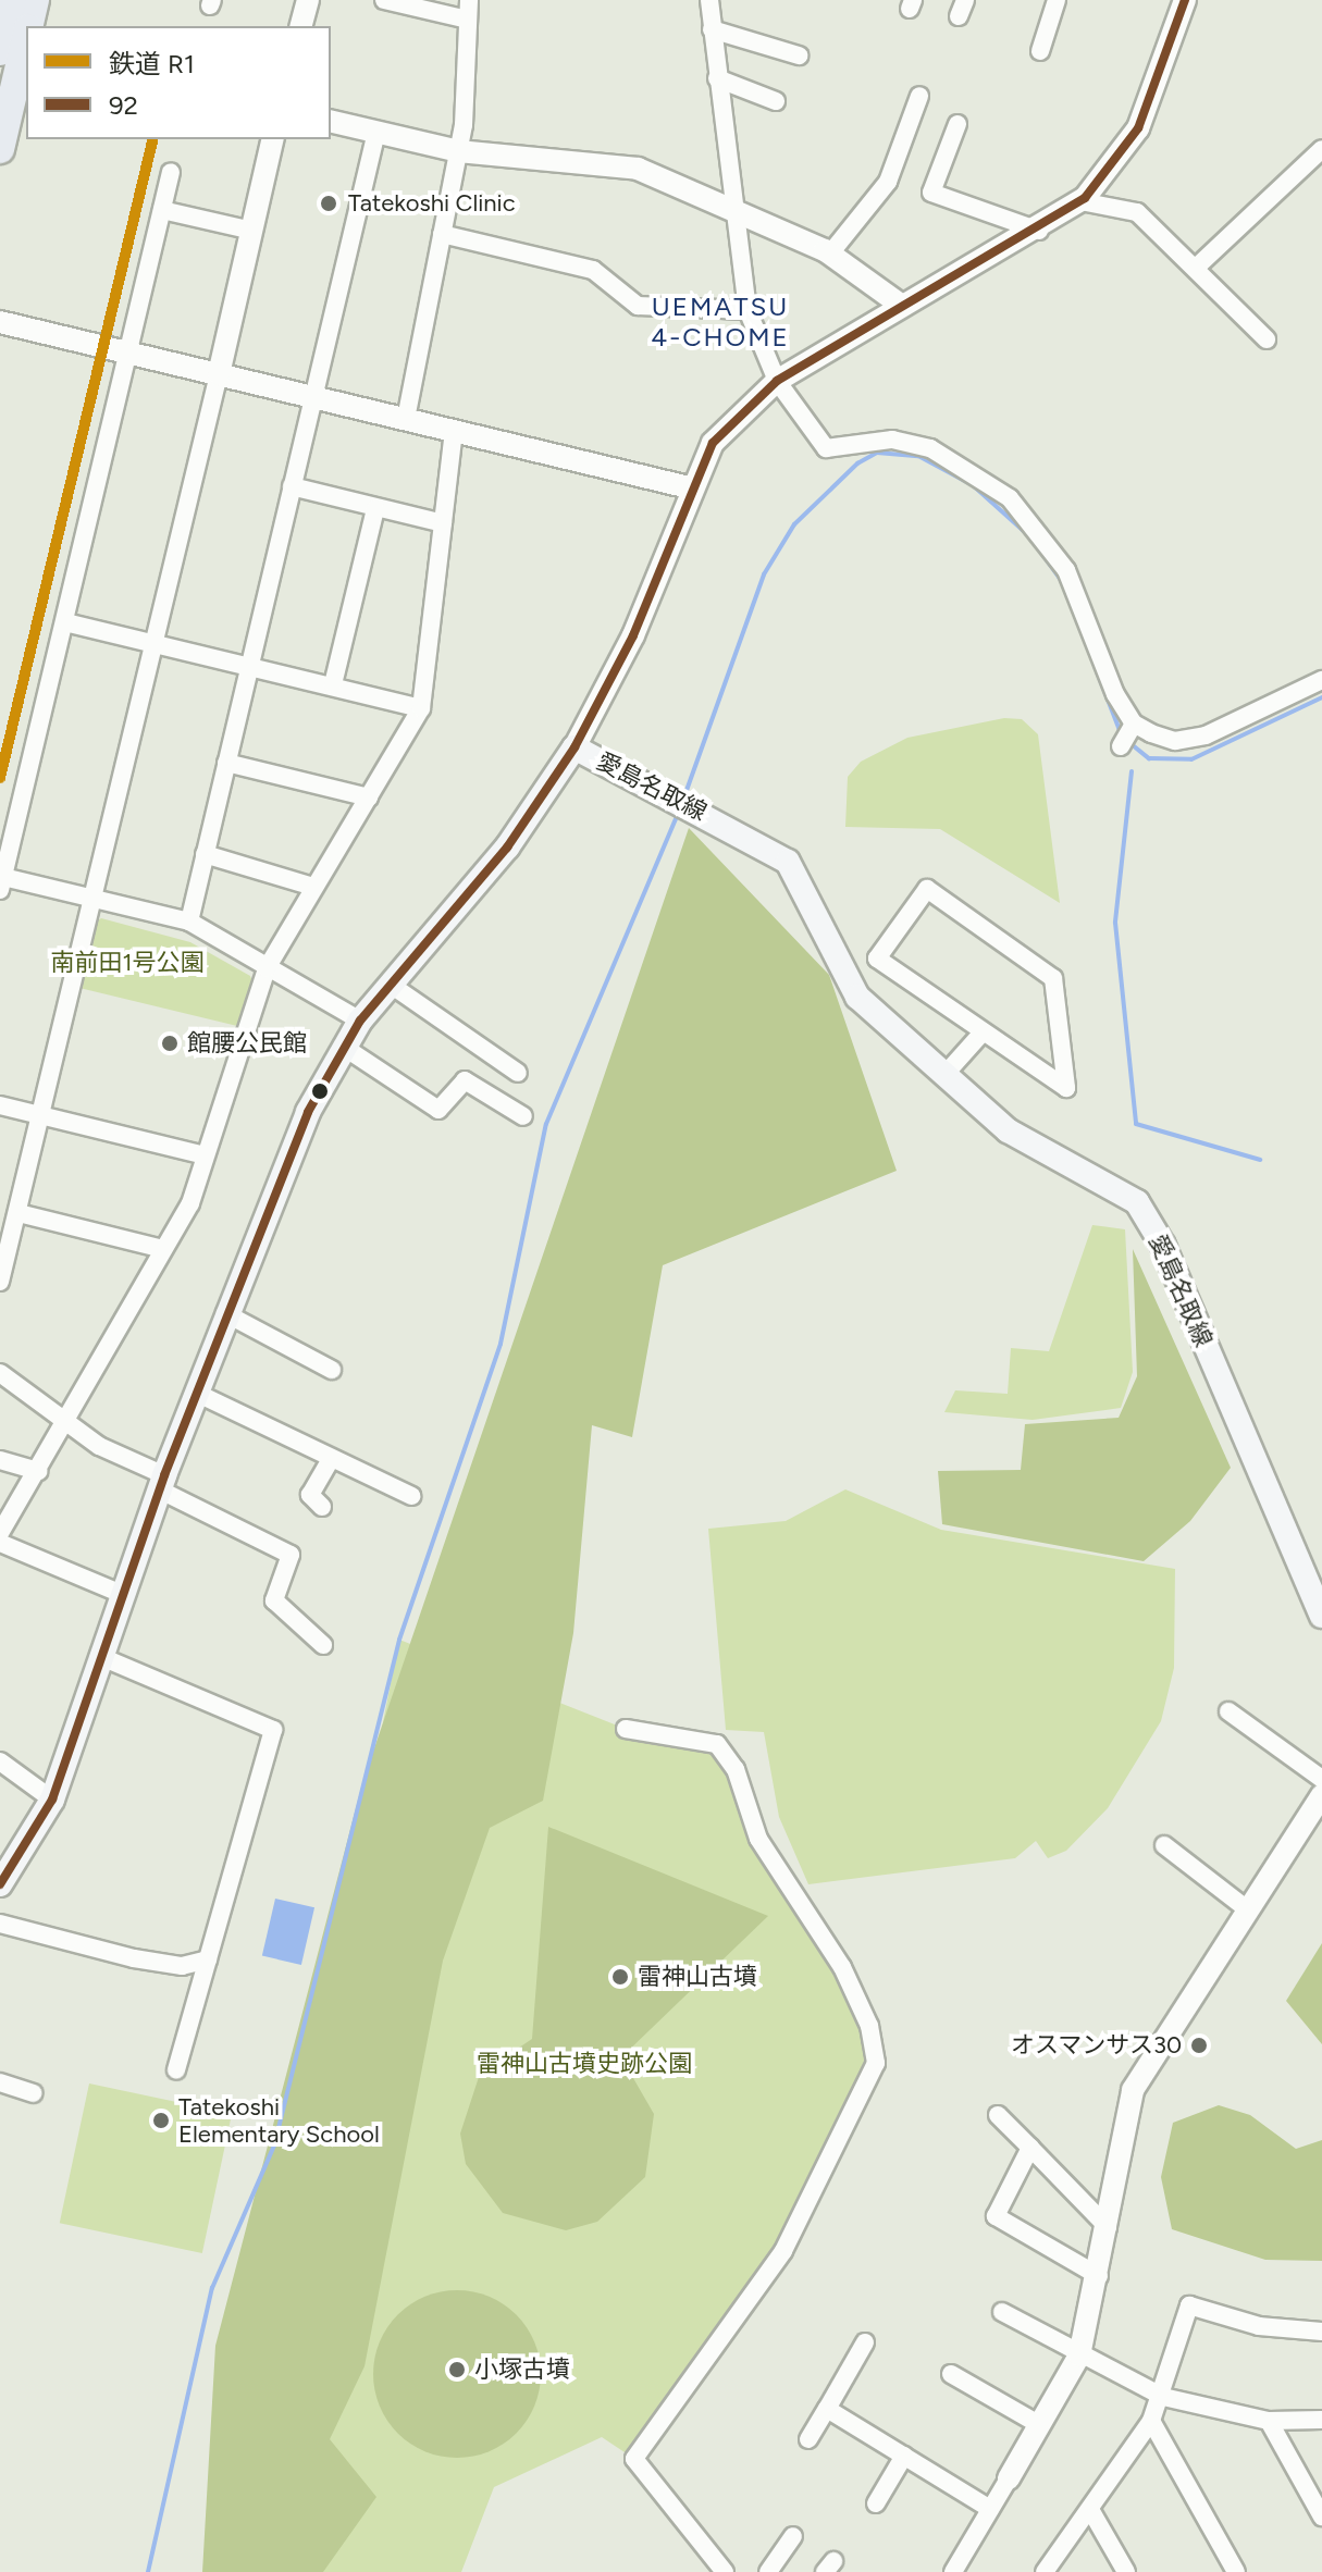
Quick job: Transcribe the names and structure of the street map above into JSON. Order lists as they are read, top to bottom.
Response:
{
  "streets": {
    "main road": ["愛島名取線"]
  },
  "districts": ["UEMATSU 4-CHOME"],
  "parks": ["南前田1号公園", "雷神山古墳史跡公園"],
  "places": [
    "Tatekoshi Clinic",
    "館腰公民館",
    "雷神山古墳",
    "オスマンサス30",
    "Tatekoshi Elementary School",
    "小塚古墳"
  ],
  "lines": ["transit line 92", "rail line R1"],
  "legend": ["鉄道 R1", "92"]
}
